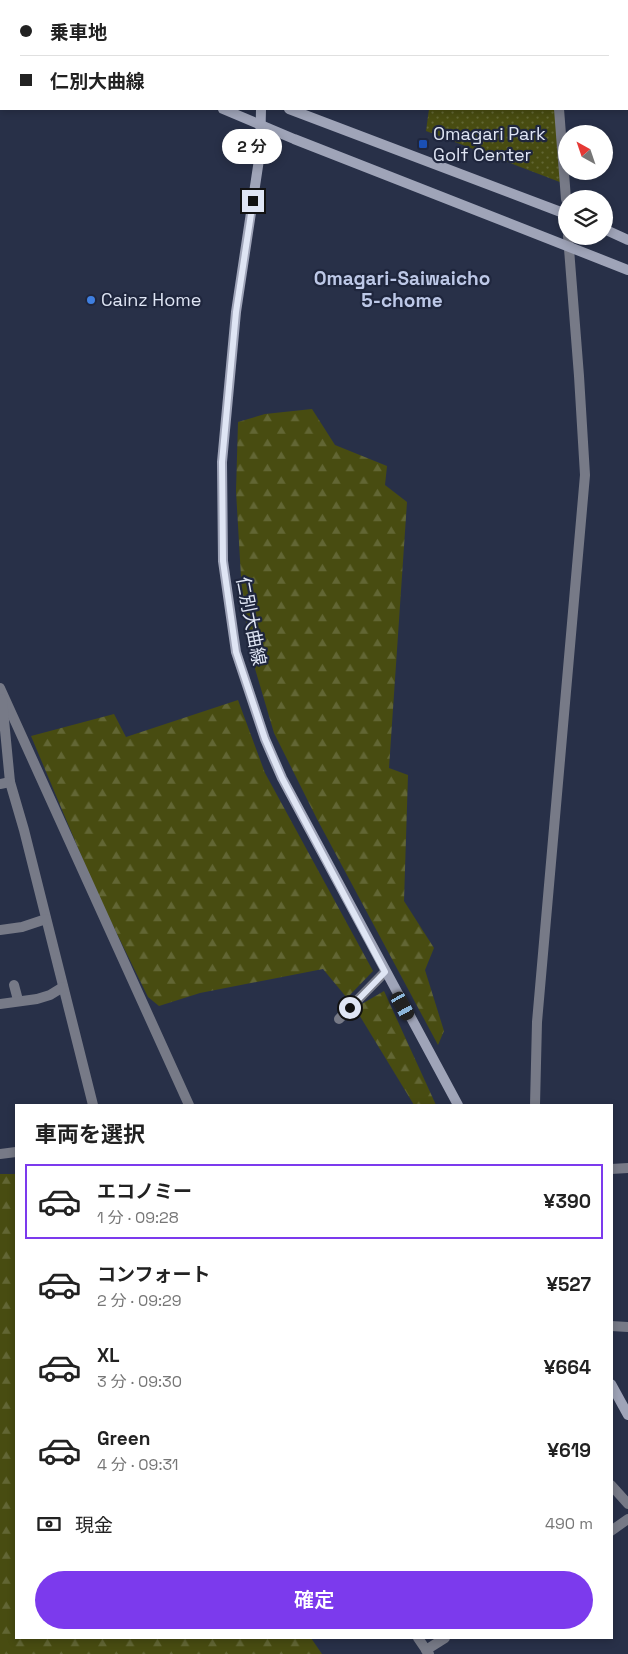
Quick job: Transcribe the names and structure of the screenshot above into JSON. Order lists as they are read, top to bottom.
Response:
{
  "streets": {
    "main road": ["仁別大曲線"]
  },
  "districts": ["Omagari-Saiwaicho 5-chome"],
  "places": {
    "transit": ["Omagari Park Golf Center"],
    "other": ["Cainz Home"]
  },
  "north": "top left",
  "page": {
    "banner": ["乗車地", "仁別大曲線"],
    "bubble": "2 分",
    "heading": "車両を選択",
    "list": [
      {
        "name": "エコノミー",
        "note": "1 分 · 09:28",
        "value": "¥390"
      },
      {
        "name": "コンフォート",
        "note": "2 分 · 09:29",
        "value": "¥527"
      },
      {
        "name": "XL",
        "note": "3 分 · 09:30",
        "value": "¥664"
      },
      {
        "name": "Green",
        "note": "4 分 · 09:31",
        "value": "¥619"
      }
    ],
    "pay": ["現金", "490 m"],
    "buttons": "確定"
  }
}
